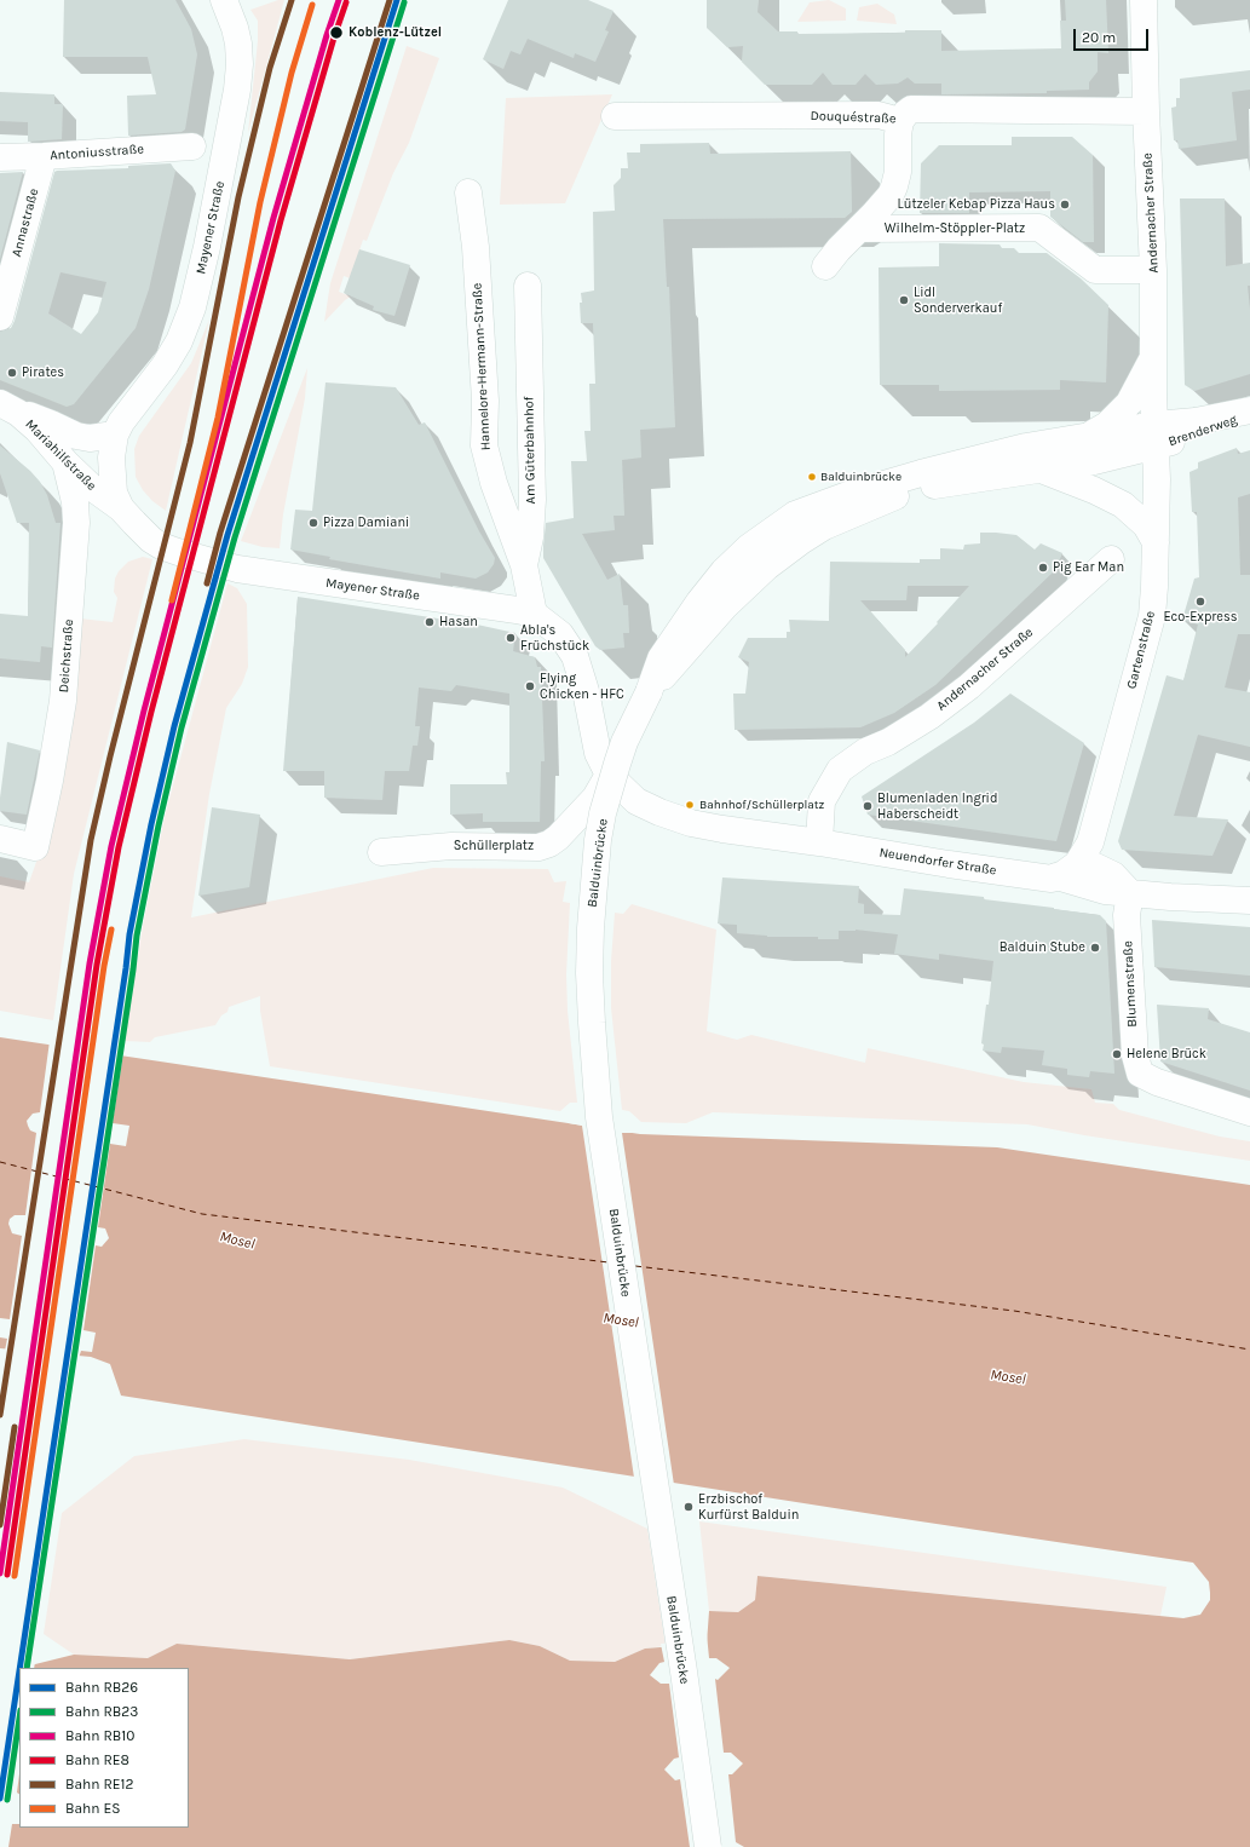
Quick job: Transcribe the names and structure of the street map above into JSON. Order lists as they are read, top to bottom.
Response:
{
  "streets": {
    "street": [
      "Douquéstraße",
      "Antoniusstraße",
      "Andernacher Straße",
      "Annastraße",
      "Mayener Straße",
      "Wilhelm-Stöppler-Platz",
      "Hannelore-Hermann-Straße",
      "Brenderweg",
      "Am Güterbahnhof",
      "Mariahilfstraße",
      "Gartenstraße",
      "Deichstraße",
      "Schüllerplatz",
      "Neuendorfer Straße",
      "Balduinbrücke",
      "Blumenstraße"
    ]
  },
  "crossings": [
    ["Douquéstraße", "Andernacher Straße"],
    ["Douquéstraße", "Wilhelm-Stöppler-Platz"],
    ["Antoniusstraße", "Annastraße"],
    ["Andernacher Straße", "Wilhelm-Stöppler-Platz"],
    ["Andernacher Straße", "Brenderweg"],
    ["Andernacher Straße", "Gartenstraße"],
    ["Andernacher Straße", "Neuendorfer Straße"],
    ["Andernacher Straße", "Balduinbrücke"],
    ["Mayener Straße", "Am Güterbahnhof"],
    ["Mayener Straße", "Mariahilfstraße"],
    ["Mayener Straße", "Schüllerplatz"],
    ["Hannelore-Hermann-Straße", "Am Güterbahnhof"],
    ["Brenderweg", "Gartenstraße"],
    ["Brenderweg", "Balduinbrücke"],
    ["Mariahilfstraße", "Deichstraße"],
    ["Gartenstraße", "Neuendorfer Straße"],
    ["Gartenstraße", "Balduinbrücke"],
    ["Neuendorfer Straße", "Blumenstraße"]
  ],
  "water": ["Mosel"],
  "places": [
    "Koblenz-Lützel",
    "Lützeler Kebap Pizza Haus",
    "Lidl Sonderverkauf",
    "Pirates",
    "Balduinbrücke",
    "Pizza Damiani",
    "Pig Ear Man",
    "Eco-Express",
    "Hasan",
    "Abla's Früchstück",
    "Flying Chicken - HFC",
    "Bahnhof/Schüllerplatz",
    "Blumenladen Ingrid Haberscheidt",
    "Balduin Stube",
    "Helene Brück",
    "Erzbischof Kurfürst Balduin"
  ],
  "lines": [
    "rail line RB26",
    "rail line RB10",
    "rail line RE12",
    "rail line RB23",
    "rail line RE8",
    "rail line ES"
  ],
  "legend": [
    "Bahn RB26",
    "Bahn RB23",
    "Bahn RB10",
    "Bahn RE8",
    "Bahn RE12",
    "Bahn ES"
  ],
  "scale_bar": "20 m"
}
